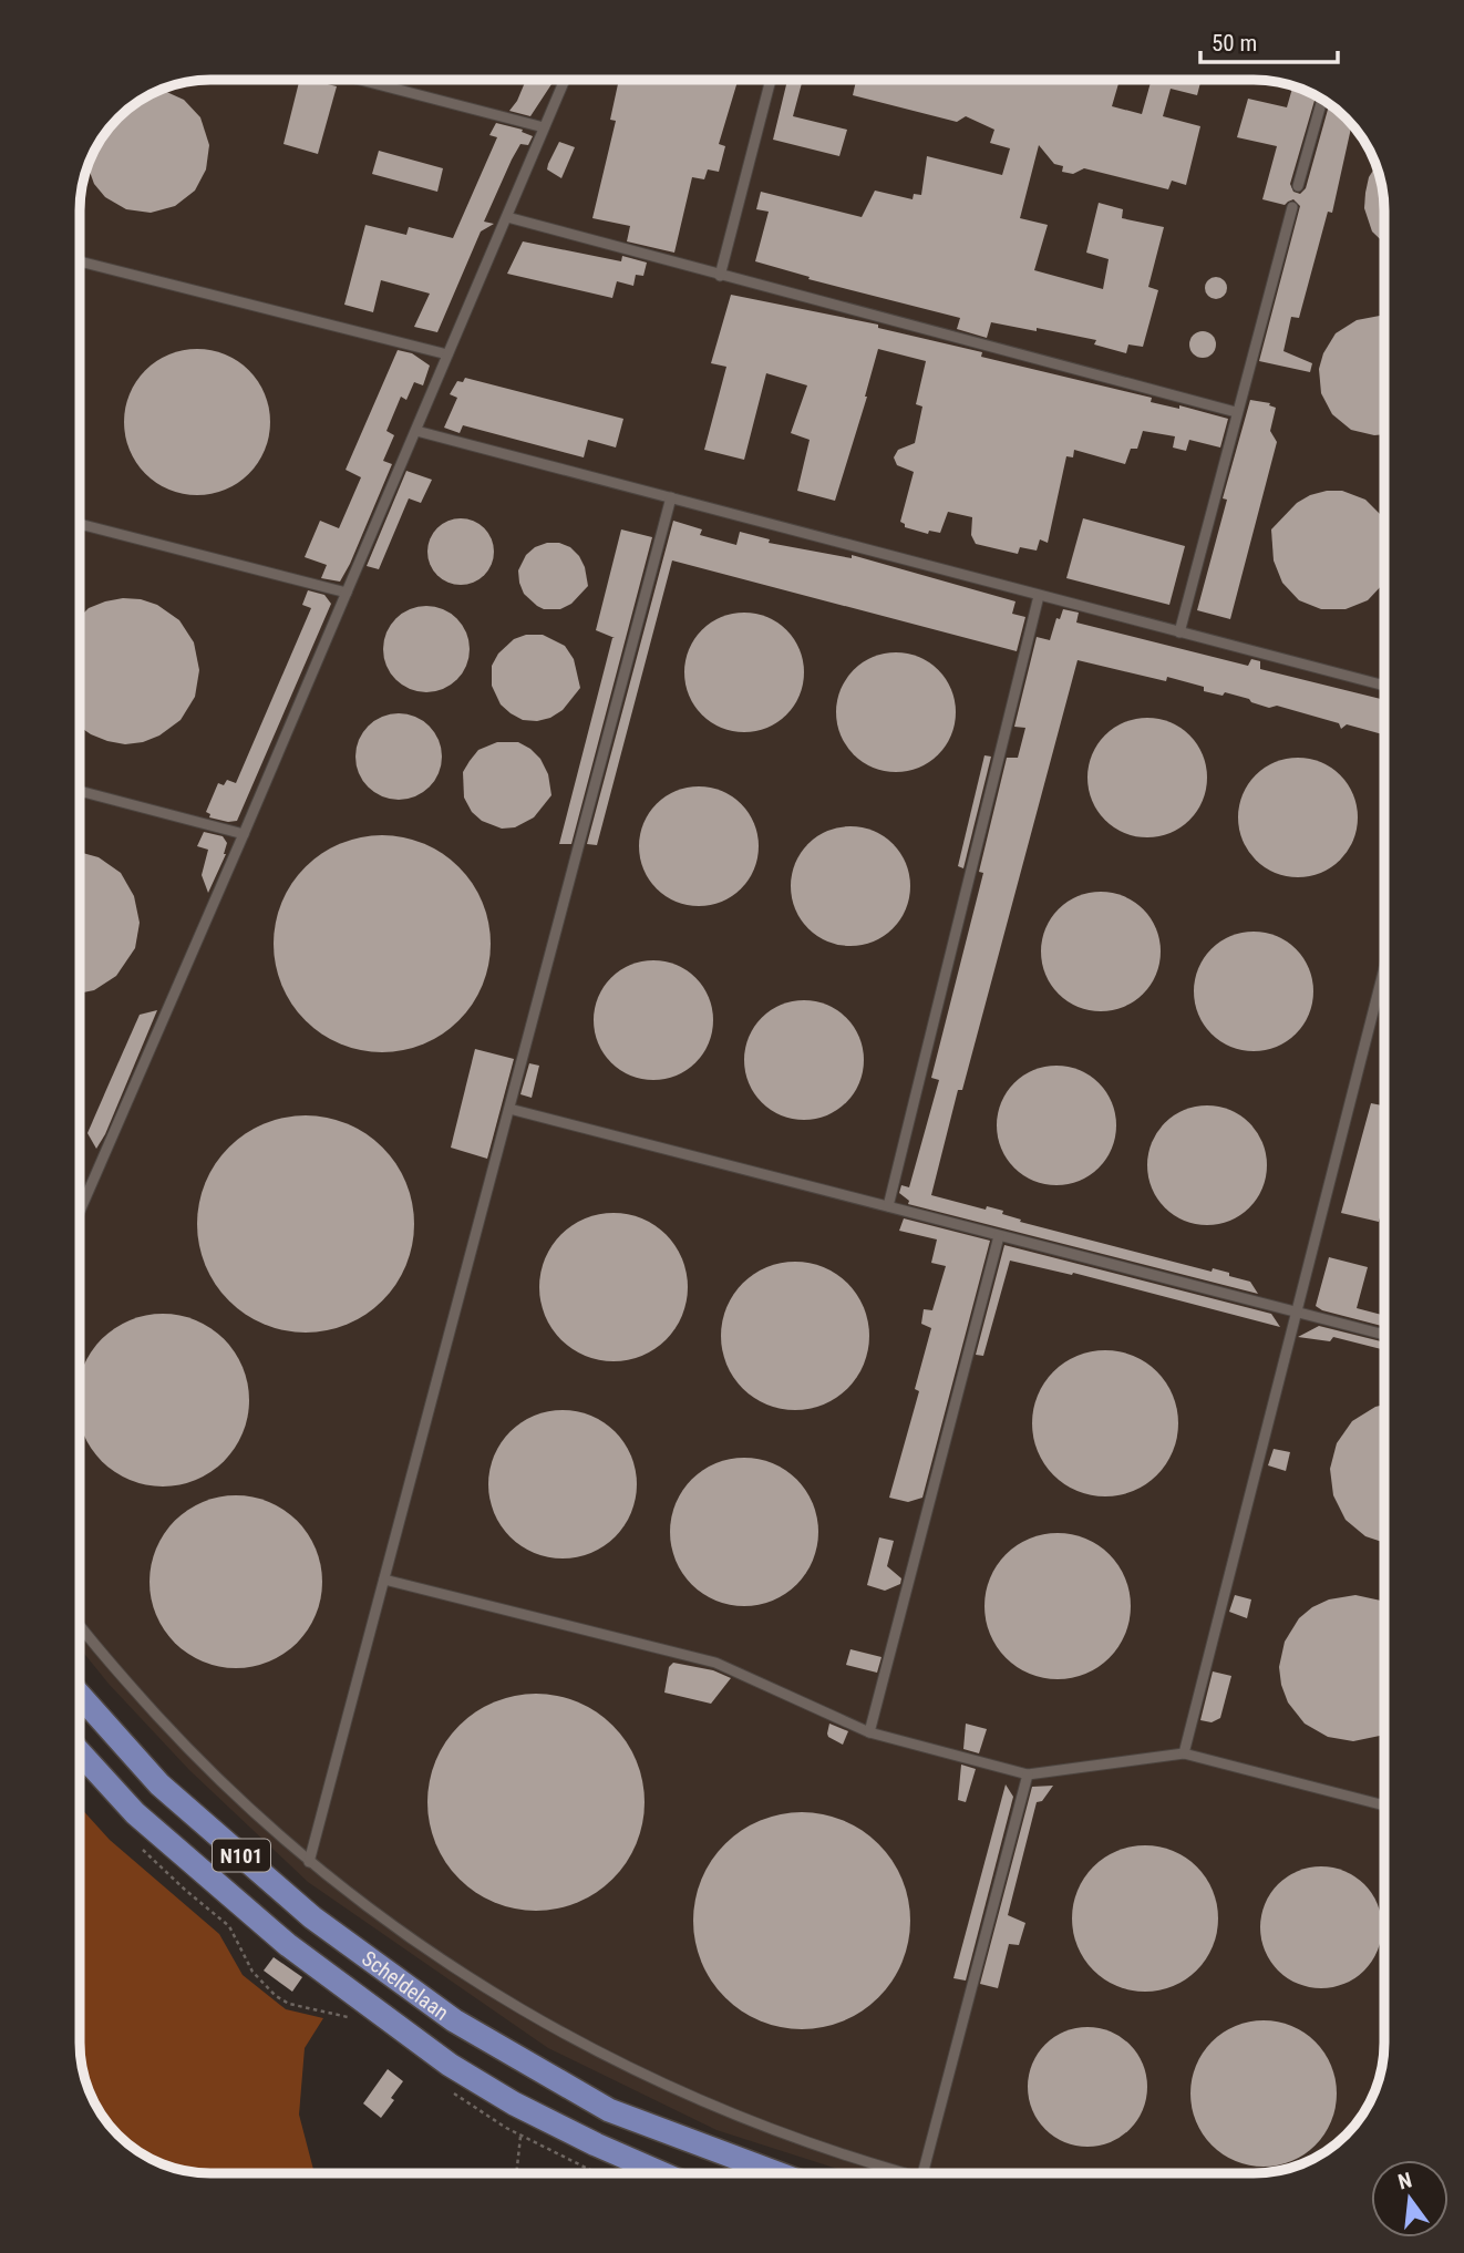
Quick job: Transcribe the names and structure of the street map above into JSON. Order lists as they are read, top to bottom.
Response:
{
  "streets": {
    "main road": ["N101", "Scheldelaan"]
  },
  "scale_bar": "50 m",
  "north": "top"
}
